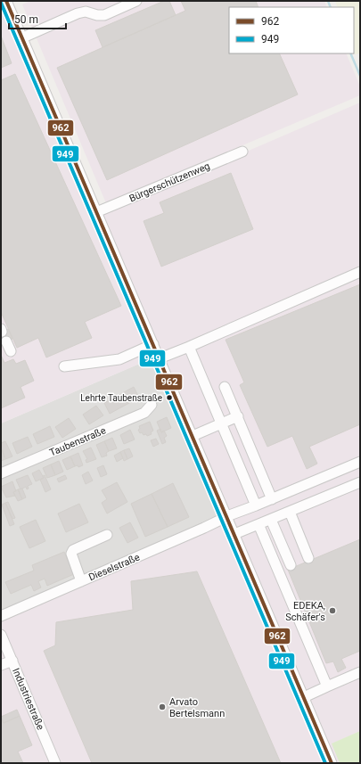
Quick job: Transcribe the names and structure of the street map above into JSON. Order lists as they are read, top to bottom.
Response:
{
  "streets": {
    "street": [
      "Bürgerschützenweg",
      "Taubenstraße",
      "Dieselstraße",
      "Industriestraße"
    ]
  },
  "places": ["Lehrte Taubenstraße", "EDEKA, Schäfer's", "Arvato Bertelsmann"],
  "lines": ["transit line 962", "transit line 949"],
  "legend": ["962", "949"],
  "scale_bar": "50 m"
}
